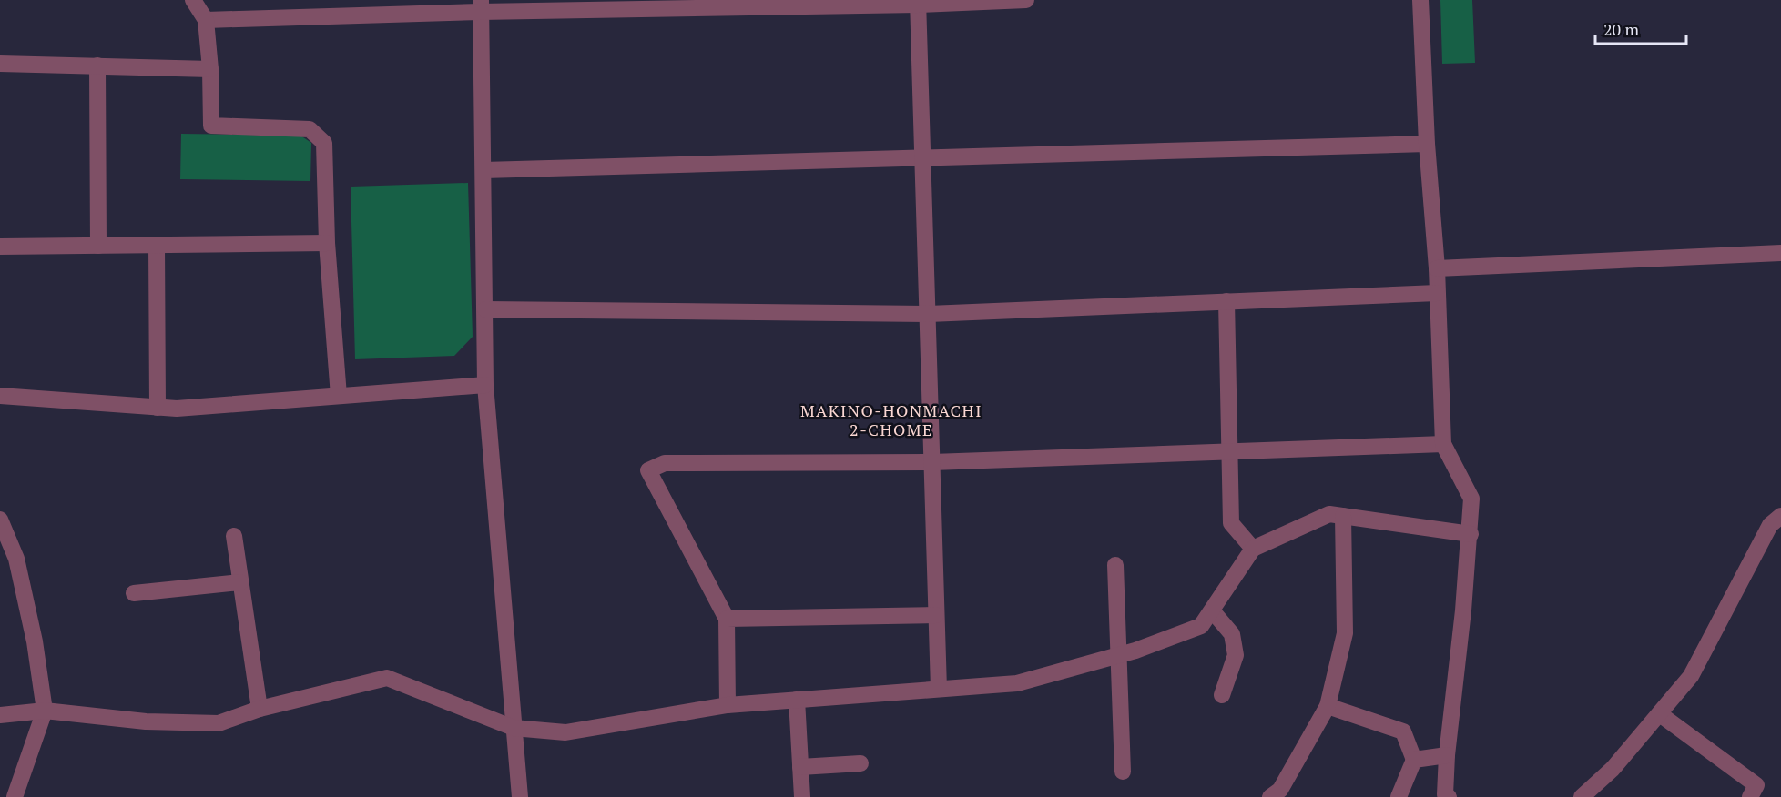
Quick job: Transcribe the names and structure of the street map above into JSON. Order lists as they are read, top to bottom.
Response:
{
  "districts": ["MAKINO-HONMACHI 2-CHOME"],
  "scale_bar": "20 m"
}
